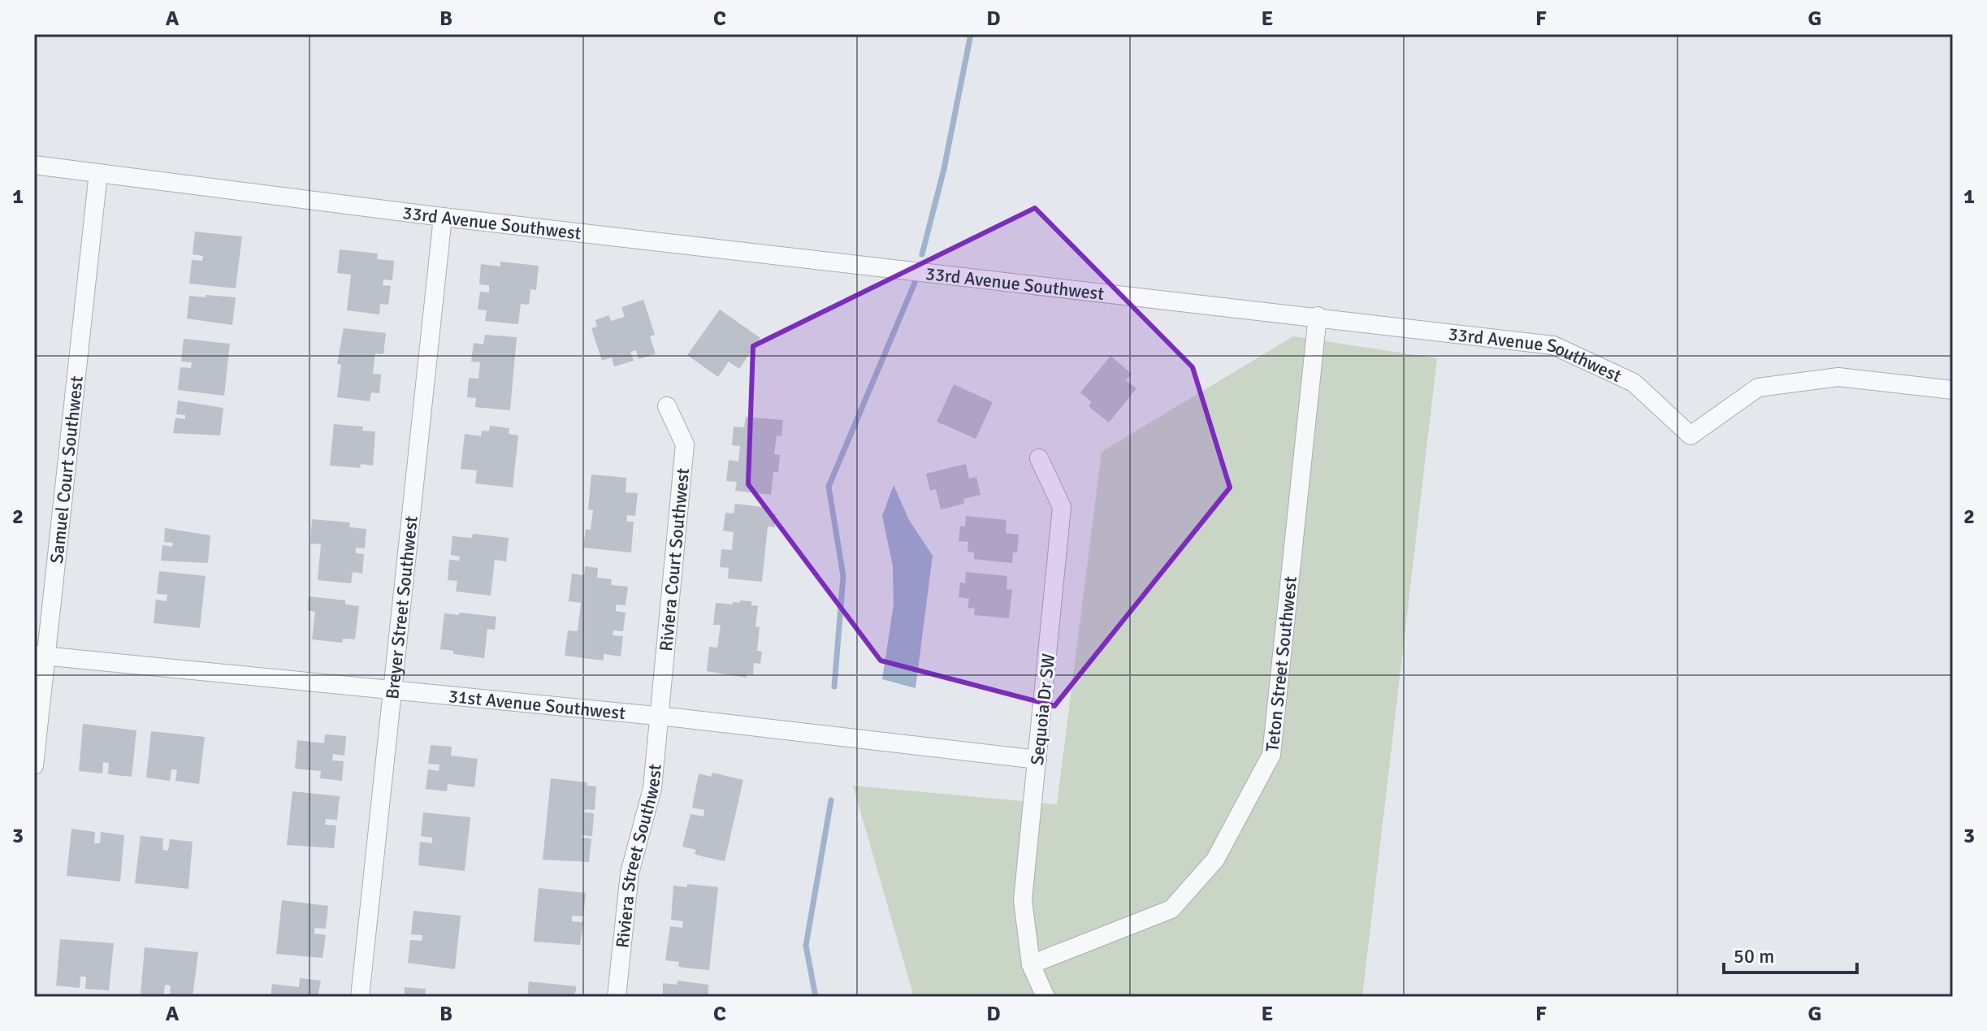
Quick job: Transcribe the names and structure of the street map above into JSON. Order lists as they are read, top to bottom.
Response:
{
  "streets": {
    "street": [
      "33rd Avenue Southwest",
      "Samuel Court Southwest",
      "Riviera Court Southwest",
      "Breyer Street Southwest",
      "Teton Street Southwest",
      "31st Avenue Southwest",
      "Sequoia Dr SW",
      "Riviera Street Southwest"
    ]
  },
  "crossings": [
    ["33rd Avenue Southwest", "Samuel Court Southwest"],
    ["33rd Avenue Southwest", "Breyer Street Southwest"],
    ["33rd Avenue Southwest", "Teton Street Southwest"],
    ["Samuel Court Southwest", "31st Avenue Southwest"],
    ["Riviera Court Southwest", "31st Avenue Southwest"],
    ["Riviera Court Southwest", "Riviera Street Southwest"],
    ["Breyer Street Southwest", "31st Avenue Southwest"],
    ["Teton Street Southwest", "Sequoia Dr SW"],
    ["31st Avenue Southwest", "Sequoia Dr SW"],
    ["31st Avenue Southwest", "Riviera Street Southwest"]
  ],
  "scale_bar": "50 m",
  "grid": {
    "columns": [
      "A",
      "B",
      "C",
      "D",
      "E",
      "F",
      "G"
    ],
    "rows": ["1", "2", "3"]
  }
}
